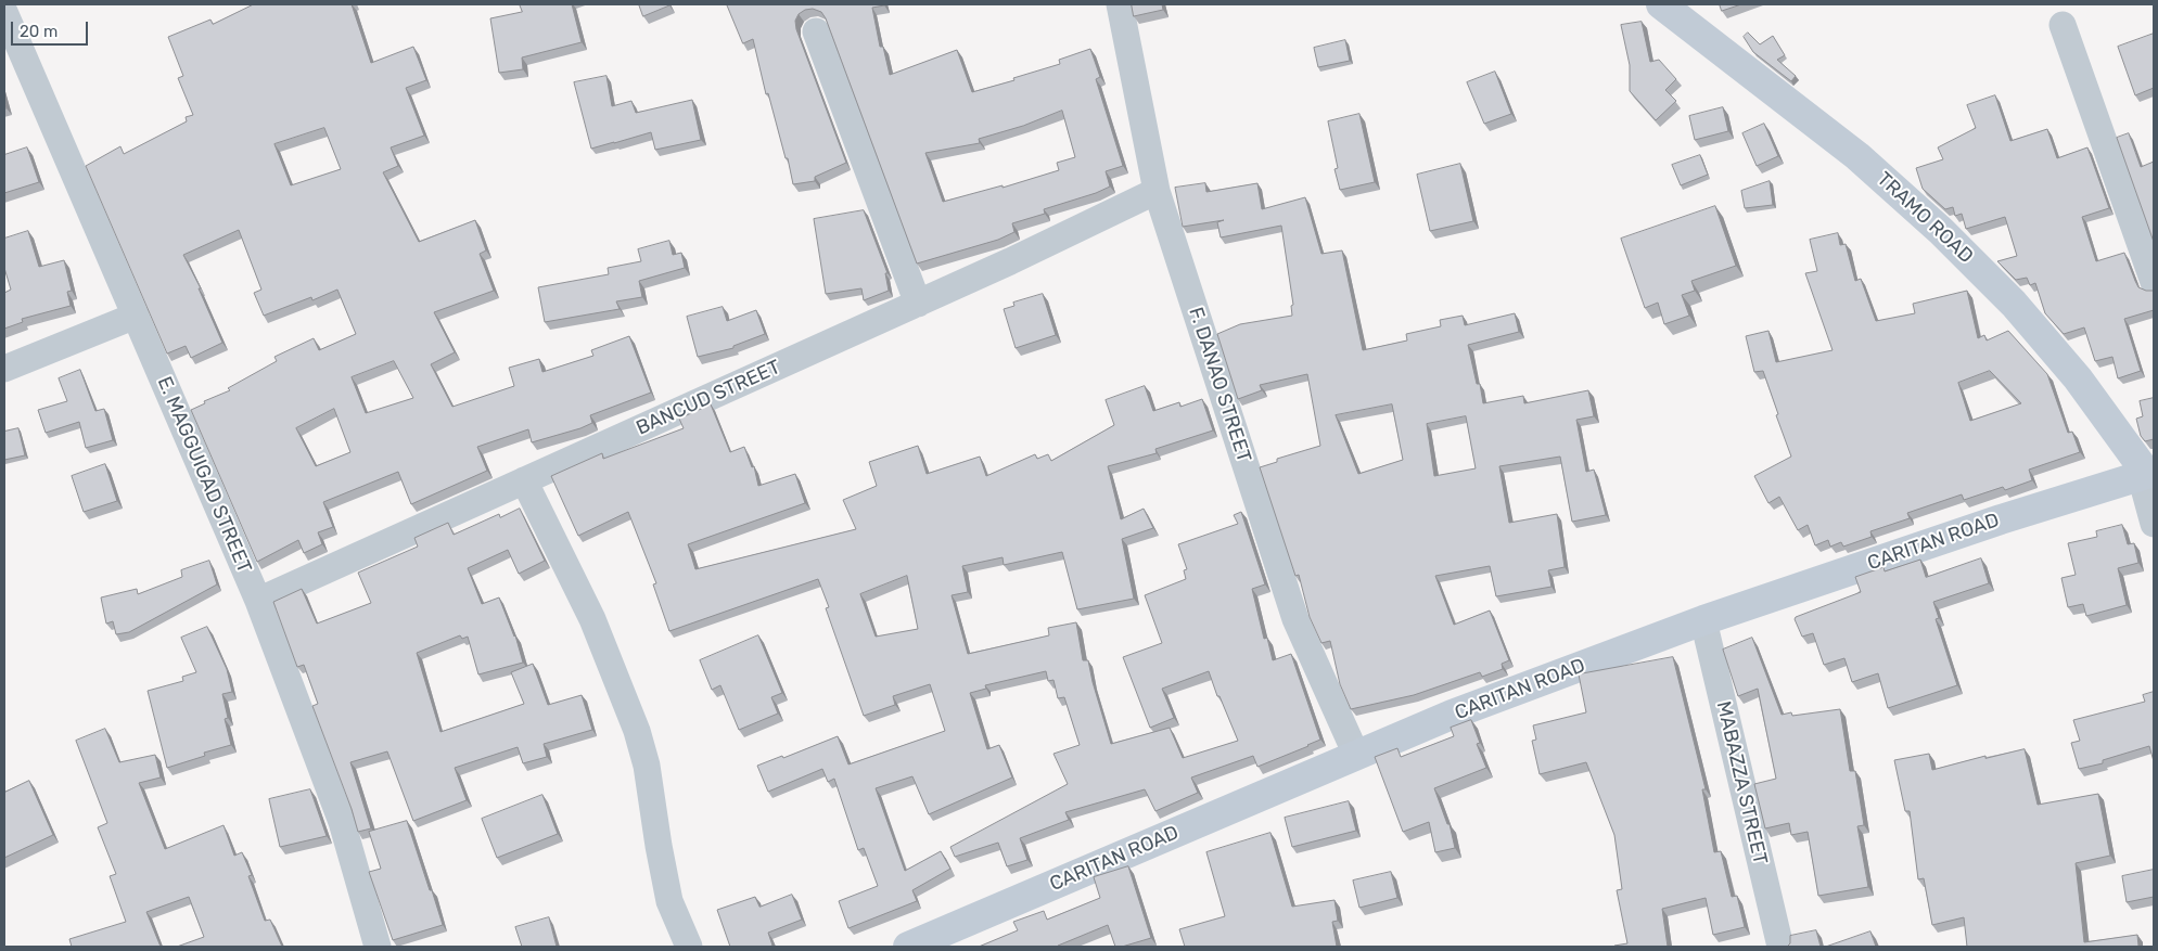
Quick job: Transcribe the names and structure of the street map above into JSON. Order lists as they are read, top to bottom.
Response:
{
  "streets": {
    "main road": ["TRAMO ROAD", "CARITAN ROAD"],
    "street": [
      "F. DANAO STREET",
      "BANCUD STREET",
      "E. MAGGUIGAD STREET",
      "MABAZZA STREET"
    ]
  },
  "crossings": [
    ["TRAMO ROAD", "CARITAN ROAD"],
    ["F. DANAO STREET", "BANCUD STREET"],
    ["F. DANAO STREET", "CARITAN ROAD"],
    ["BANCUD STREET", "E. MAGGUIGAD STREET"],
    ["CARITAN ROAD", "MABAZZA STREET"]
  ],
  "scale_bar": "20 m"
}
